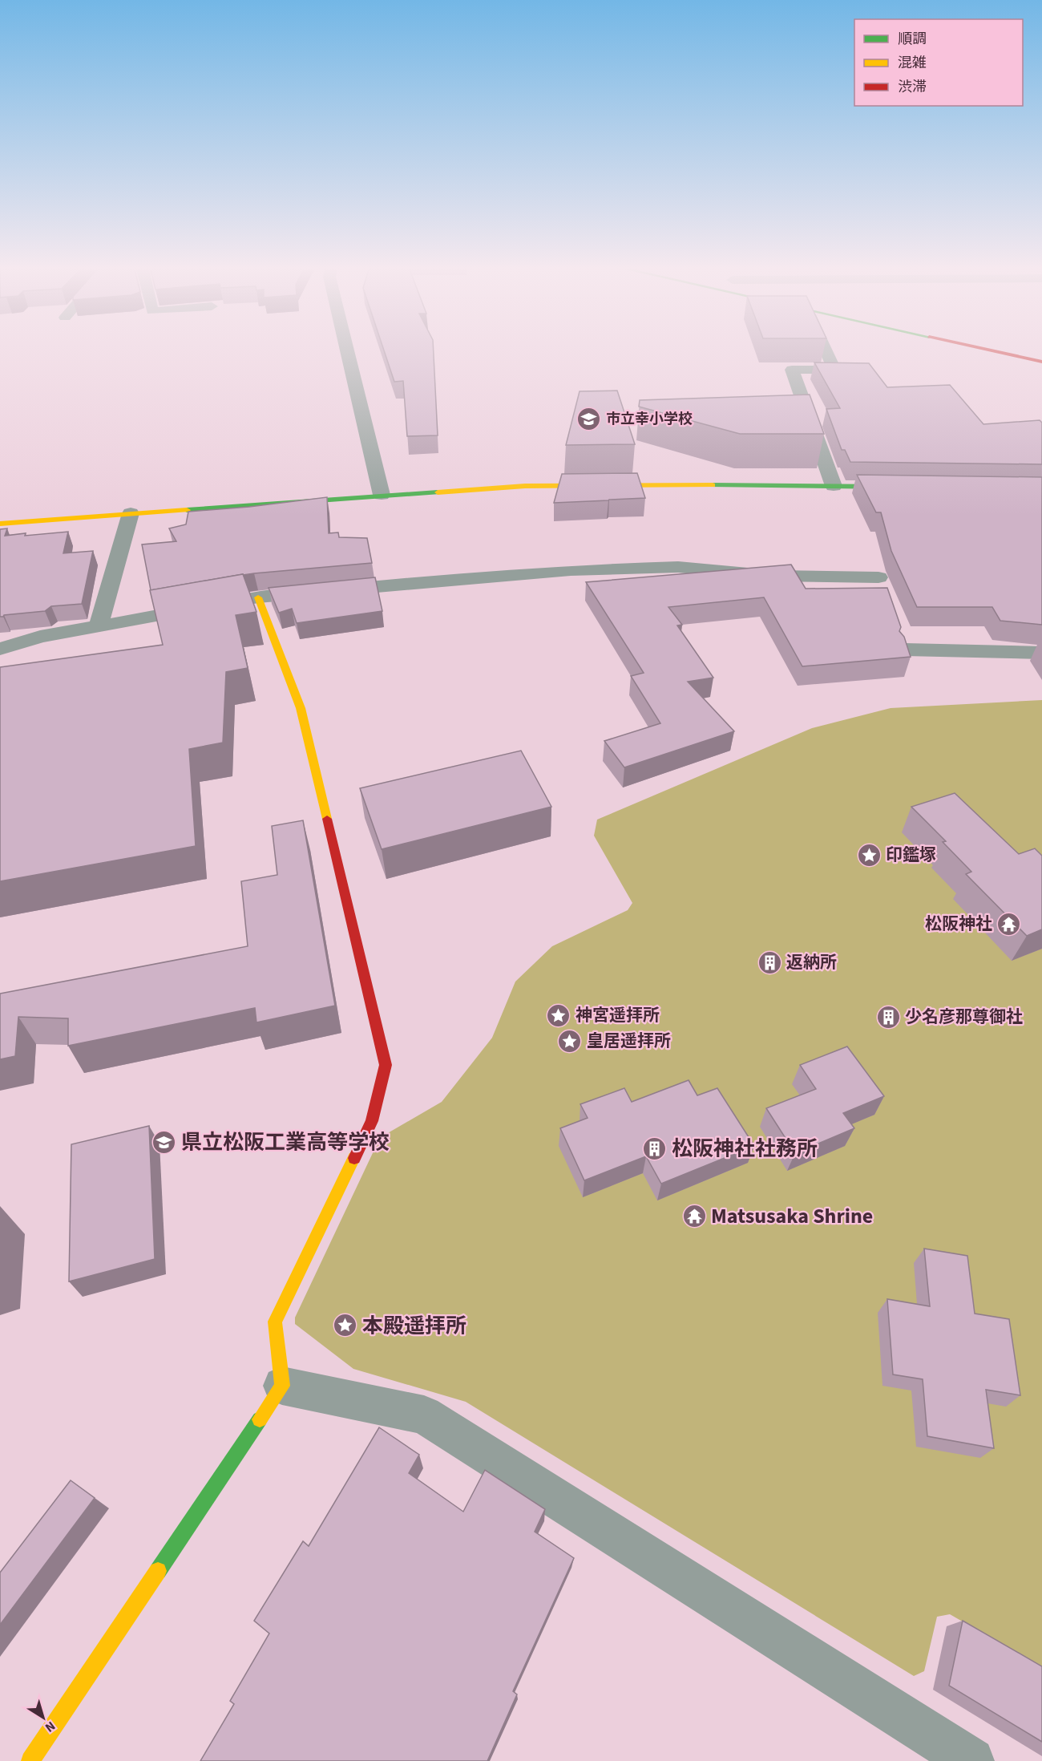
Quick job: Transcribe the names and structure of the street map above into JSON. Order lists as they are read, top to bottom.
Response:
{
  "places": {
    "school or university": ["市立幸小学校", "県立松阪工業高等学校"],
    "place": [
      "印鑑塚",
      "神宮遥拝所",
      "皇居遥拝所",
      "本殿遥拝所"
    ],
    "temple": ["松阪神社", "Matsusaka Shrine"],
    "building": ["返納所", "少名彦那尊御社", "松阪神社社務所"]
  },
  "legend": ["順調", "混雑", "渋滞"],
  "north": "bottom right"
}
